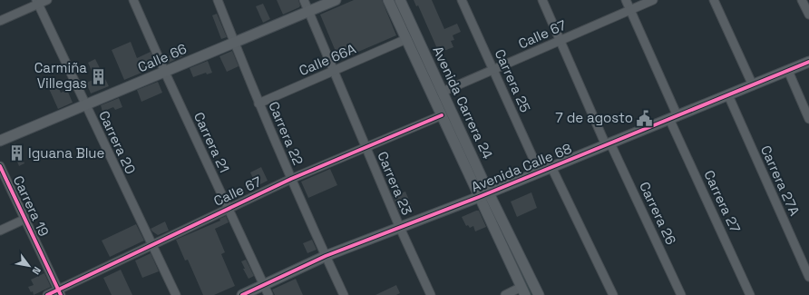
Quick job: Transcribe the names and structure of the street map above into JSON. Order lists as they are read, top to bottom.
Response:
{
  "streets": {
    "main road": ["Calle 66", "Avenida Carrera 24", "Avenida Calle 68"],
    "street": [
      "Calle 67",
      "Calle 66A",
      "Carrera 25",
      "Carrera 22",
      "Carrera 20",
      "Carrera 21",
      "Carrera 27A",
      "Carrera 23",
      "Carrera 27",
      "Carrera 19",
      "Carrera 26"
    ]
  },
  "crossings": [
    ["Calle 67", "Carrera 25"],
    ["Calle 67", "Avenida Carrera 24"],
    ["Calle 67", "Carrera 22"],
    ["Calle 67", "Carrera 20"],
    ["Calle 67", "Carrera 21"],
    ["Calle 67", "Carrera 23"],
    ["Calle 67", "Carrera 27"],
    ["Calle 67", "Carrera 19"],
    ["Calle 67", "Carrera 26"],
    ["Calle 66", "Carrera 22"],
    ["Calle 66", "Carrera 20"],
    ["Calle 66", "Carrera 21"],
    ["Calle 66", "Carrera 23"],
    ["Calle 66A", "Avenida Carrera 24"],
    ["Calle 66A", "Carrera 22"],
    ["Calle 66A", "Carrera 23"],
    ["Carrera 25", "Avenida Calle 68"],
    ["Avenida Carrera 24", "Avenida Calle 68"],
    ["Carrera 22", "Avenida Calle 68"],
    ["Carrera 21", "Avenida Calle 68"],
    ["Avenida Calle 68", "Carrera 27A"],
    ["Avenida Calle 68", "Carrera 23"],
    ["Avenida Calle 68", "Carrera 27"],
    ["Avenida Calle 68", "Carrera 26"]
  ],
  "places": {
    "building": ["Carmiña Villegas", "Iguana Blue"],
    "public building": ["7 de agosto"]
  },
  "north": "bottom right"
}
